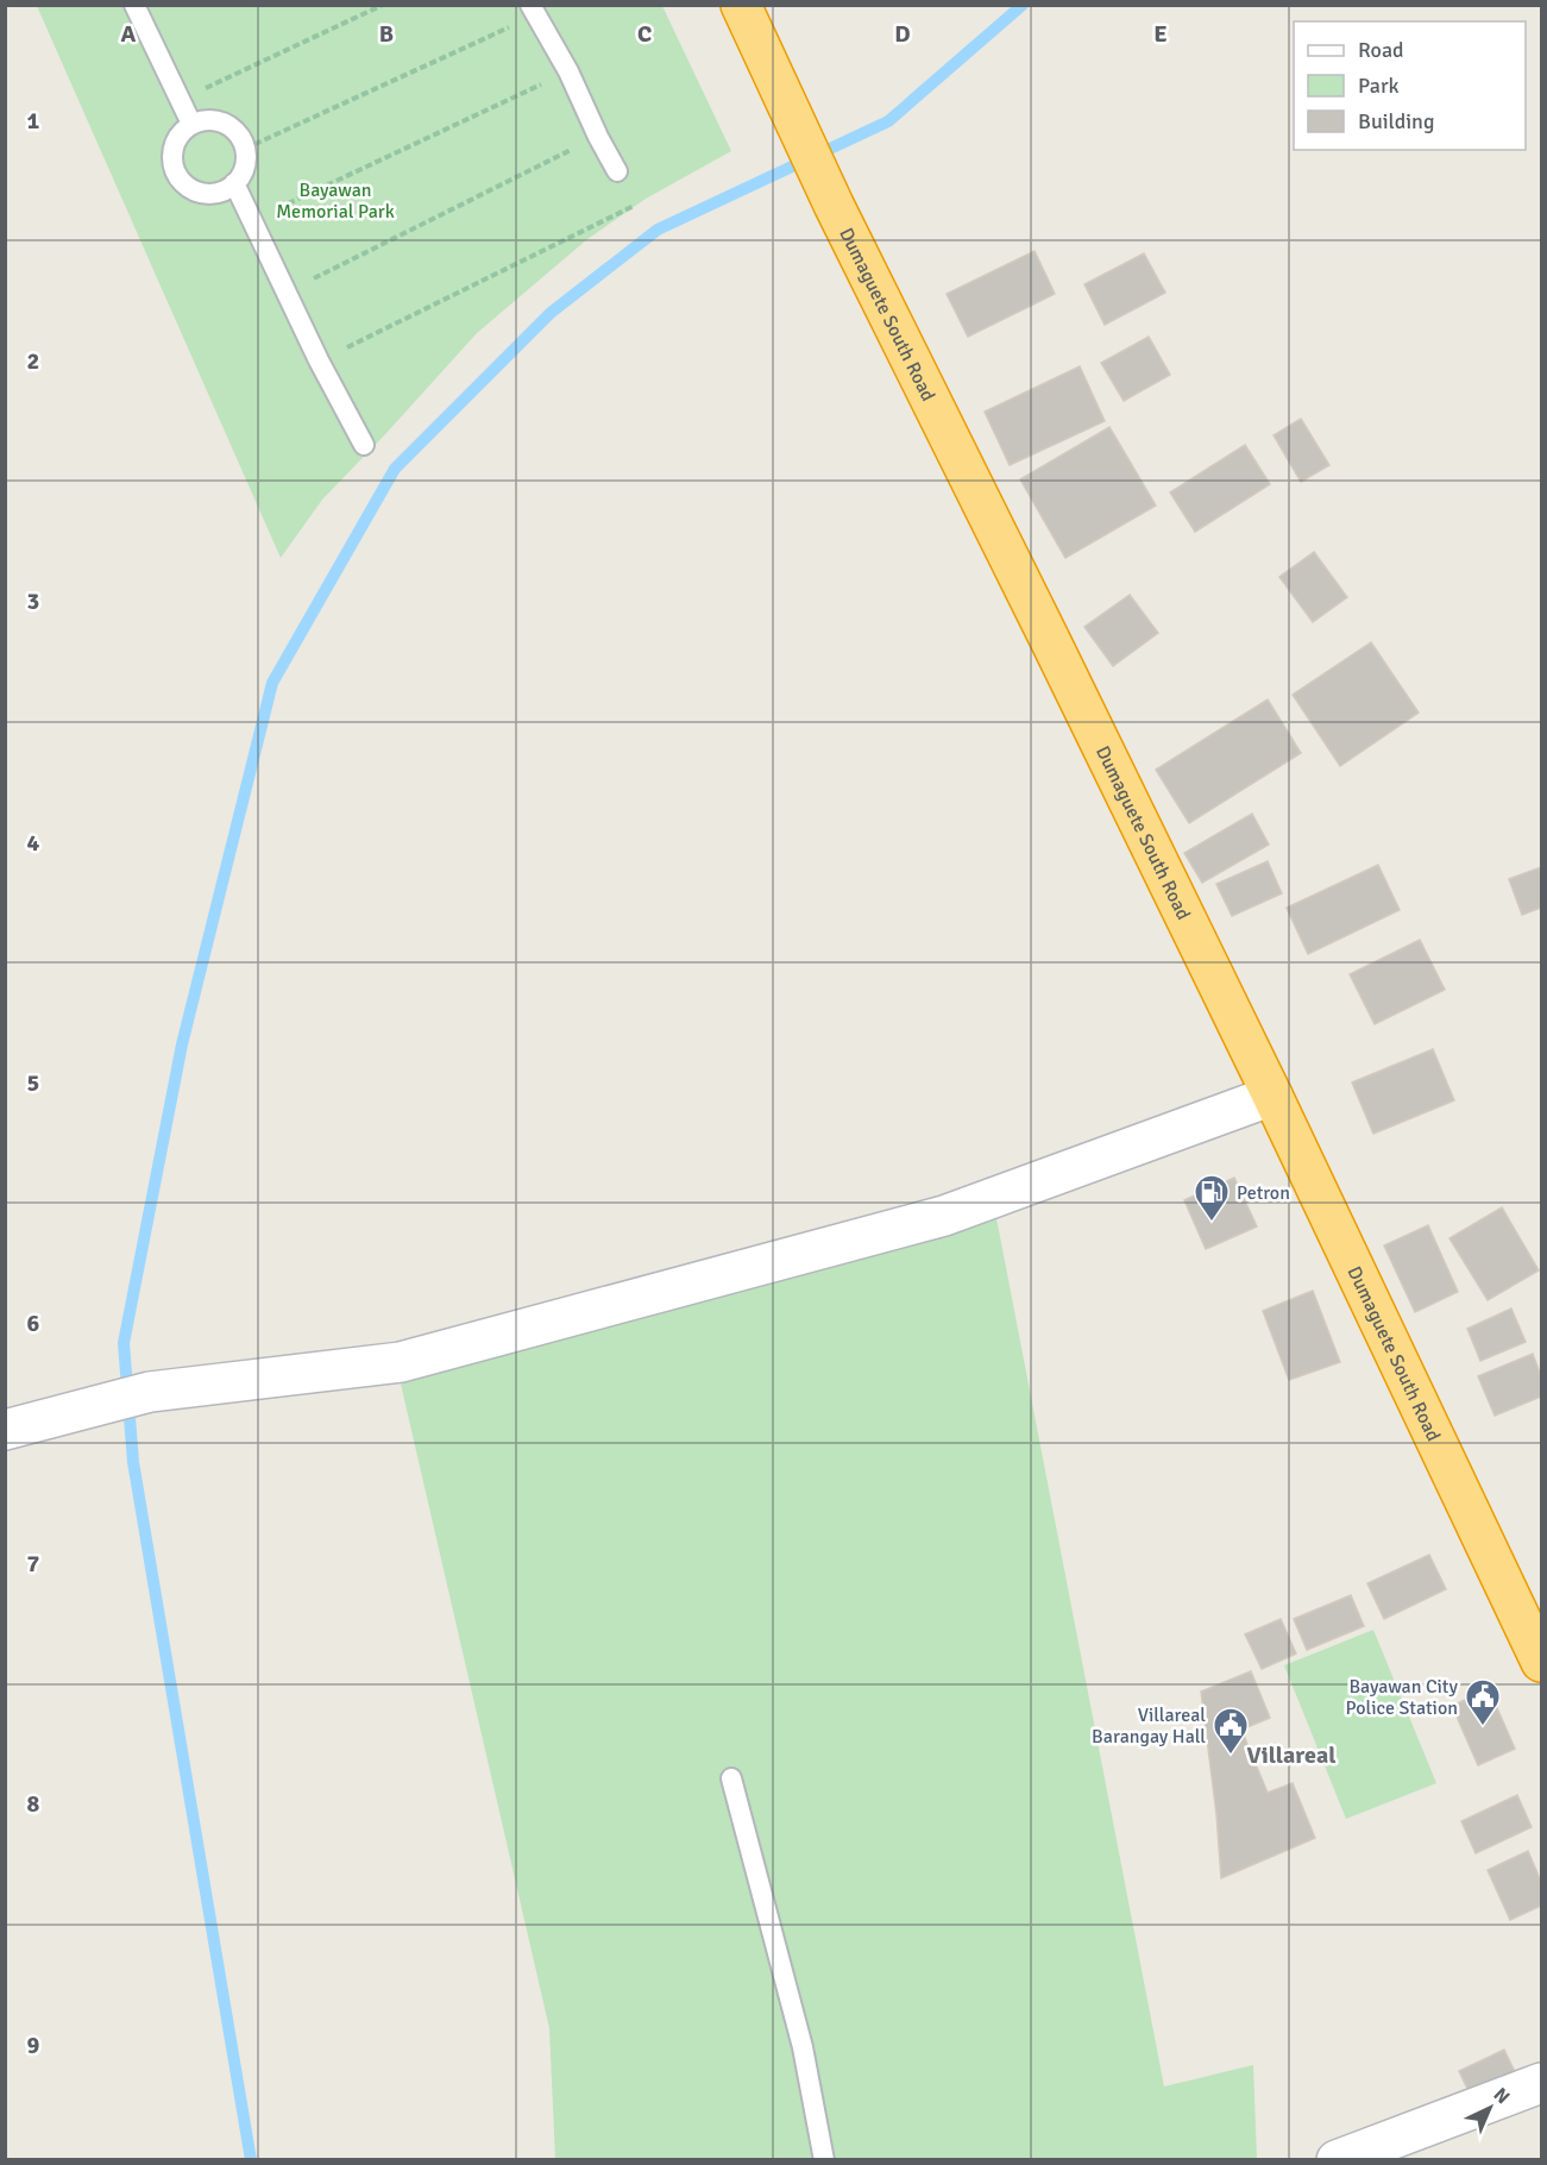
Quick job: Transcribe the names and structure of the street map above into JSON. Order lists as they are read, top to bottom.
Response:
{
  "streets": {
    "highway": ["Dumaguete South Road"]
  },
  "districts": ["Villareal"],
  "parks": ["Bayawan Memorial Park"],
  "places": {
    "fuel station": ["Petron"],
    "public building": ["Bayawan City Police Station", "Villareal Barangay Hall"]
  },
  "legend": ["Road", "Park", "Building"],
  "north": "top right",
  "grid": {
    "columns": [
      "A",
      "B",
      "C",
      "D",
      "E"
    ],
    "rows": [
      "1",
      "2",
      "3",
      "4",
      "5",
      "6",
      "7",
      "8",
      "9"
    ]
  }
}
